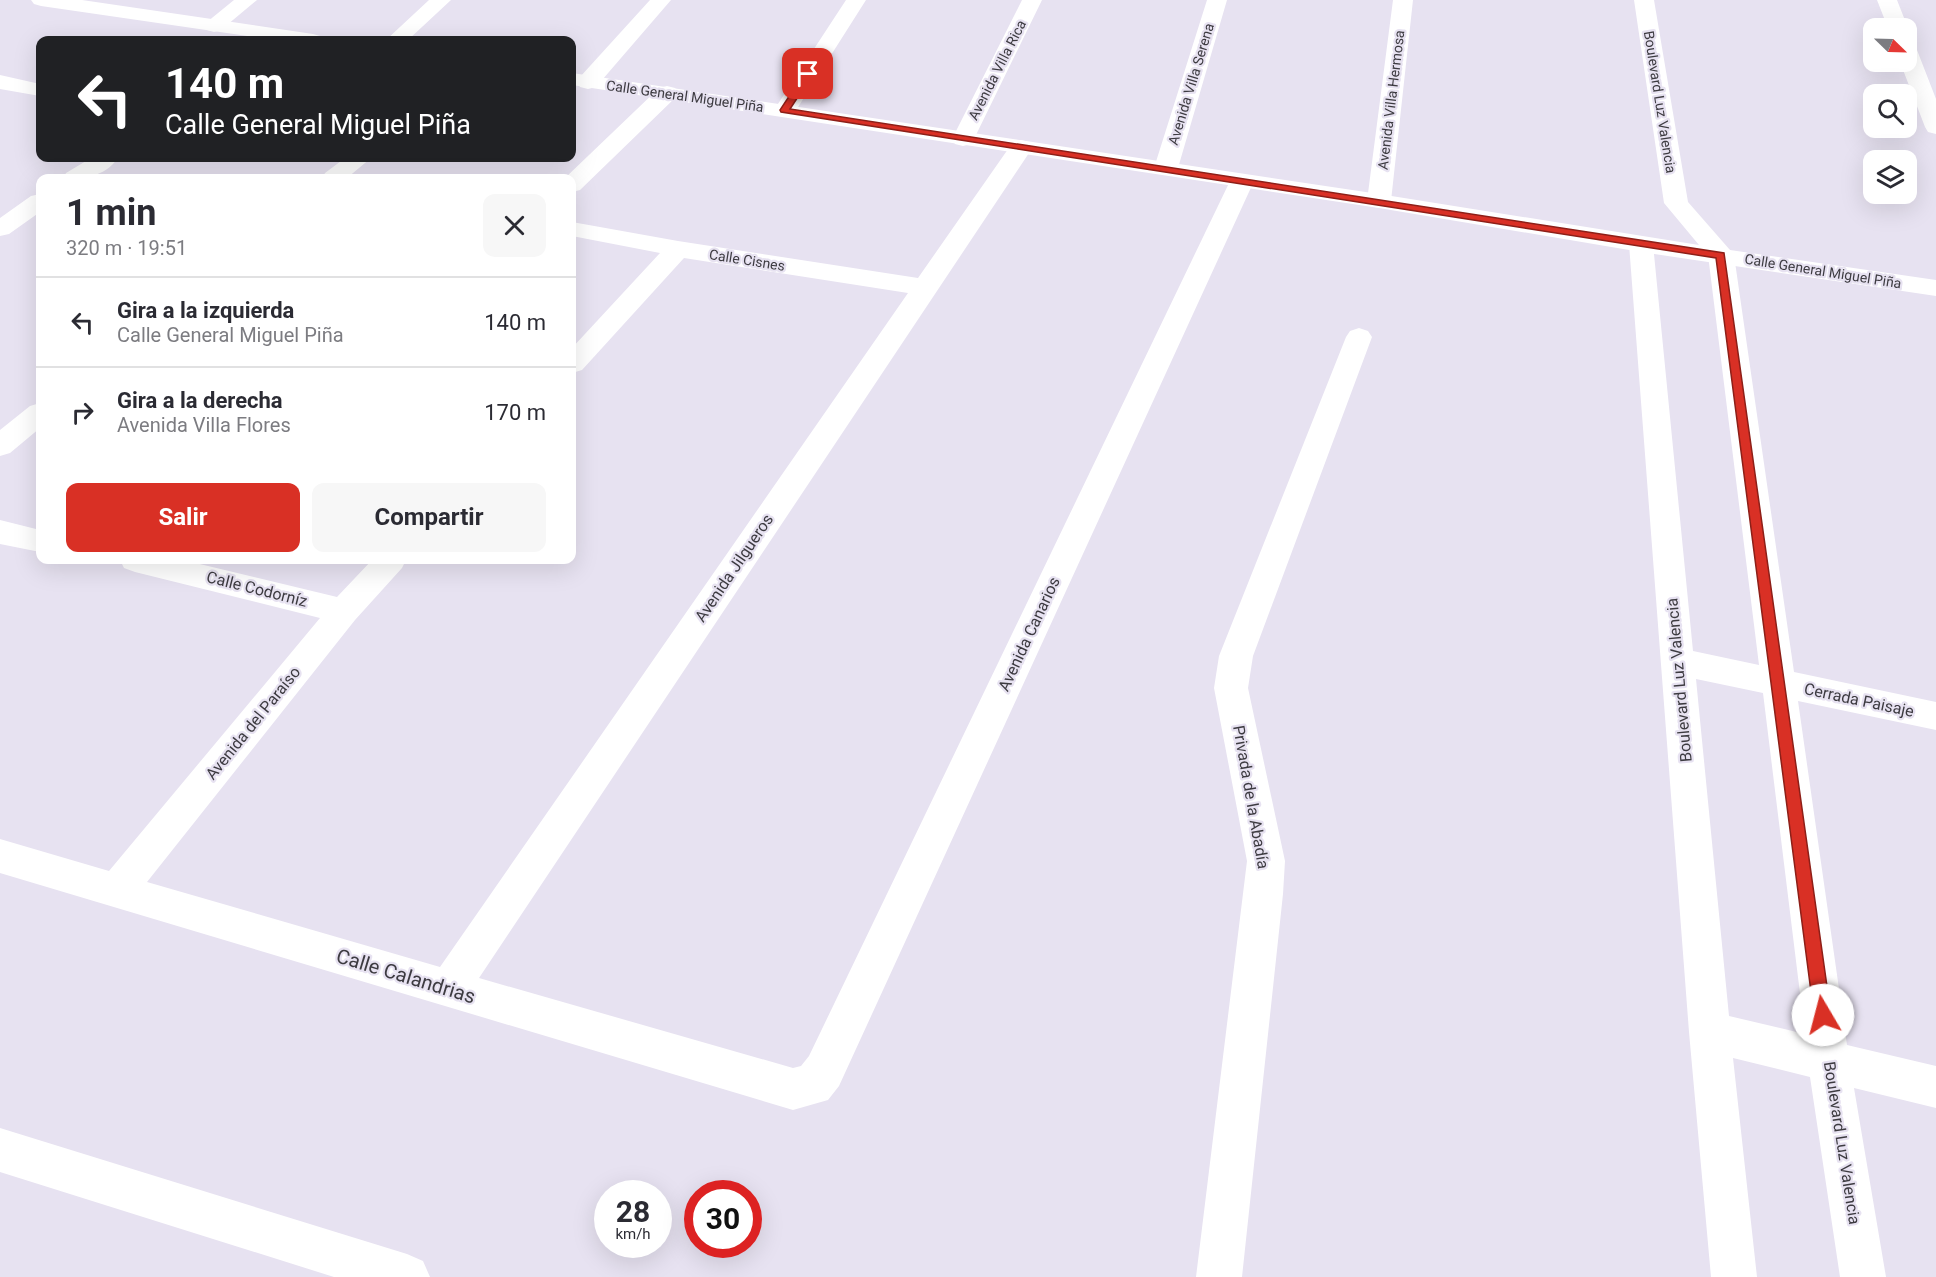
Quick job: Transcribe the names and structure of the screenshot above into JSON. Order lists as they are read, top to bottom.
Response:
{
  "streets": {
    "street": [
      "Avenida Villa Rica",
      "Avenida Villa Serena",
      "Calle General Miguel Piña",
      "Avenida Villa Hermosa",
      "Boulevard Luz Valencia",
      "Calle Cisnes",
      "Avenida Jilgueros",
      "Calle Codorníz",
      "Avenida Canarios",
      "Cerrada Paisaje",
      "Avenida del Paraíso",
      "Privada de la Abadía",
      "Calle Calandrias"
    ]
  },
  "crossings": [
    ["Avenida Villa Rica", "Calle General Miguel Piña"],
    ["Avenida Villa Serena", "Calle General Miguel Piña"],
    ["Calle General Miguel Piña", "Avenida Villa Hermosa"],
    ["Calle General Miguel Piña", "Boulevard Luz Valencia"],
    ["Calle General Miguel Piña", "Avenida Jilgueros"],
    ["Calle General Miguel Piña", "Avenida Canarios"],
    ["Boulevard Luz Valencia", "Cerrada Paisaje"],
    ["Calle Cisnes", "Avenida Jilgueros"],
    ["Avenida Jilgueros", "Calle Calandrias"],
    ["Calle Codorníz", "Avenida del Paraíso"],
    ["Avenida Canarios", "Calle Calandrias"],
    ["Avenida del Paraíso", "Calle Calandrias"]
  ],
  "north": "bottom right",
  "page": {
    "turn": ["140 m", "Calle General Miguel Piña"],
    "heading": ["1 min", "320 m · 19:51"],
    "list": [
      {
        "name": "Gira a la izquierda",
        "note": "Calle General Miguel Piña",
        "value": "140 m"
      },
      {
        "name": "Gira a la derecha",
        "note": "Avenida Villa Flores",
        "value": "170 m"
      }
    ],
    "buttons": ["Salir", "Compartir"],
    "speed": "28 km/h",
    "limit": "30"
  }
}
